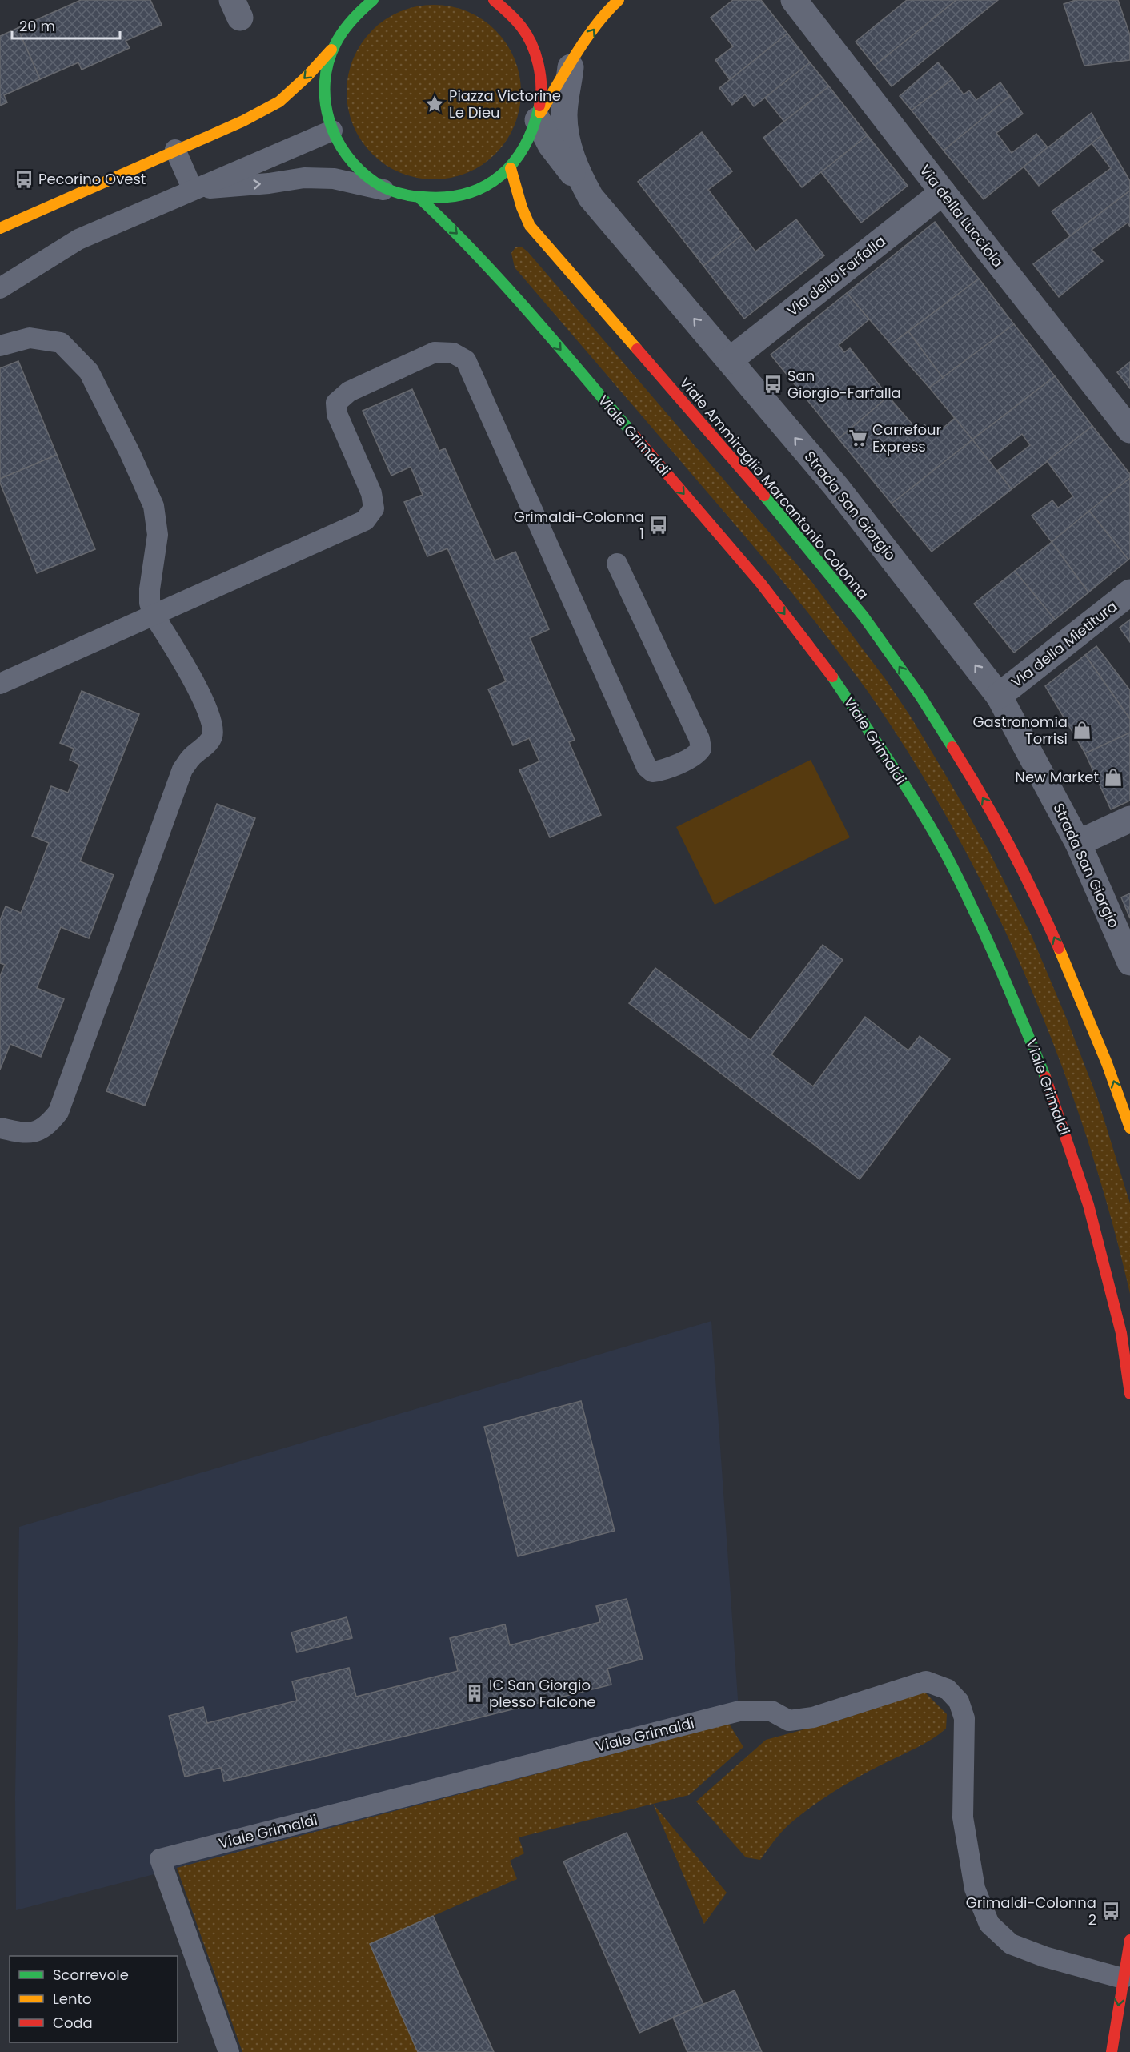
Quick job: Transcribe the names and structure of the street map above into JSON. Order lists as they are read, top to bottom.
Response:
{
  "streets": {
    "main road": ["Viale Grimaldi", "Viale Ammiraglio Marcantonio Colonna"],
    "street": [
      "Via della Lucciola",
      "Via della Farfalla",
      "Strada San Giorgio",
      "Via della Mietitura"
    ]
  },
  "crossings": [
    ["Via della Lucciola", "Via della Farfalla"],
    ["Via della Farfalla", "Strada San Giorgio"],
    ["Strada San Giorgio", "Via della Mietitura"]
  ],
  "one_way": ["Viale Grimaldi", "Viale Ammiraglio Marcantonio Colonna", "Strada San Giorgio"],
  "places": {
    "place": ["Piazza Victorine Le Dieu"],
    "bus stop": [
      "Pecorino Ovest",
      "San Giorgio-Farfalla",
      "Grimaldi-Colonna 1",
      "Grimaldi-Colonna 2"
    ],
    "supermarket": ["Carrefour Express"],
    "shop": ["Gastronomia Torrisi", "New Market"],
    "building": ["IC San Giorgio plesso Falcone"]
  },
  "legend": ["Scorrevole", "Lento", "Coda"],
  "scale_bar": "20 m"
}
